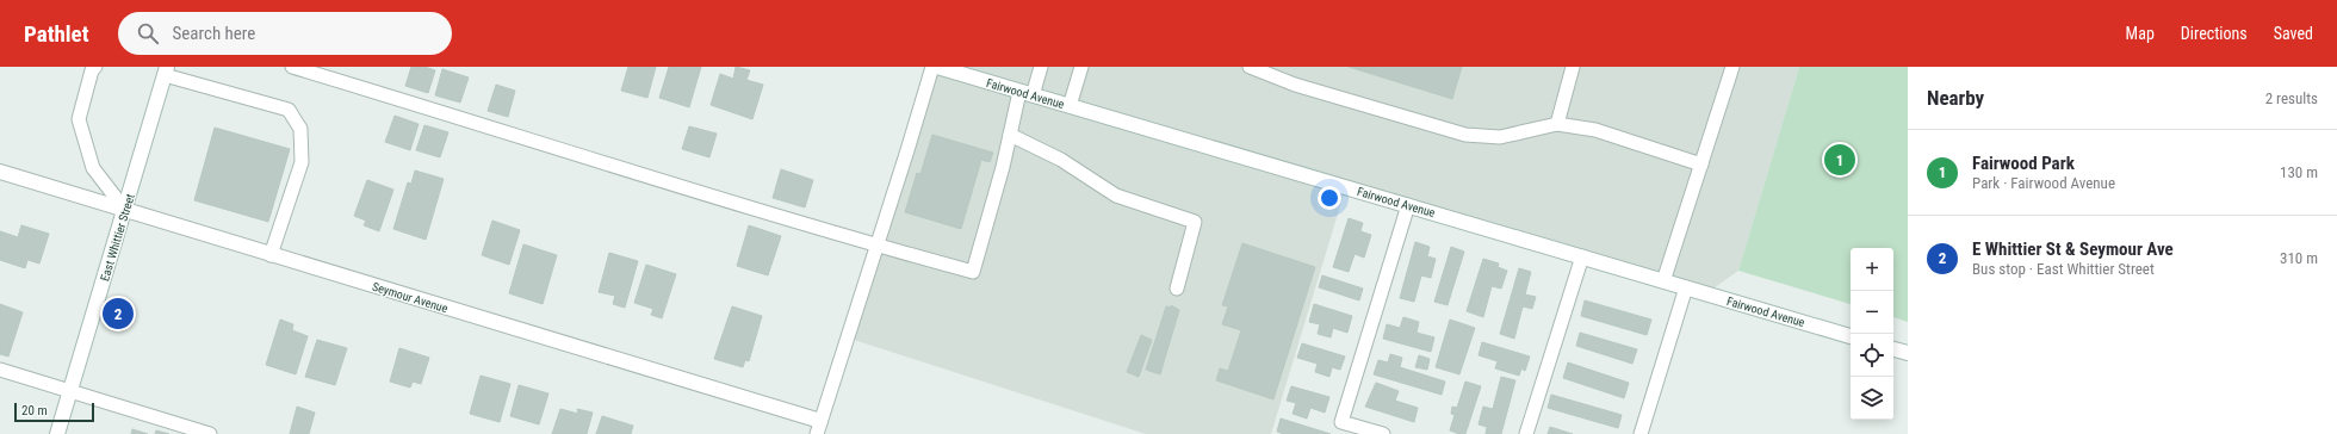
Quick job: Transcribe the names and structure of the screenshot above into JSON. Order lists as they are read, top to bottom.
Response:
{
  "streets": {
    "street": ["Fairwood Avenue", "East Whittier Street", "Seymour Avenue"]
  },
  "crossings": [
    ["East Whittier Street", "Seymour Avenue"]
  ],
  "scale_bar": "20 m",
  "page": {
    "header": "Pathlet",
    "search": "Search here",
    "nav": ["Map", "Directions", "Saved"],
    "heading": ["Nearby", "2 results"],
    "list": [
      {
        "mark": "1",
        "name": "Fairwood Park",
        "note": "Park · Fairwood Avenue",
        "value": "130 m"
      },
      {
        "mark": "2",
        "name": "E Whittier St & Seymour Ave",
        "note": "Bus stop · East Whittier Street",
        "value": "310 m"
      }
    ],
    "pins": ["1", "2"],
    "map_buttons": ["+", "−"],
    "scale": "20 m"
  }
}
